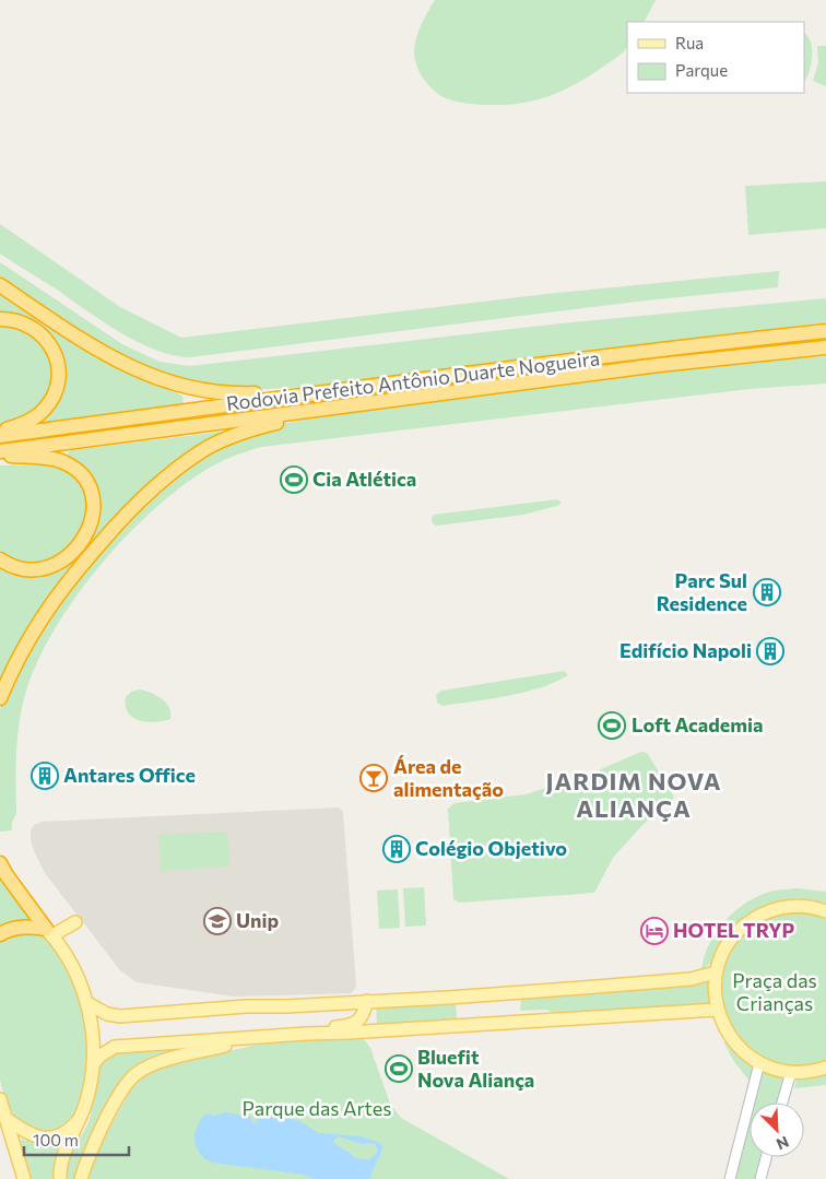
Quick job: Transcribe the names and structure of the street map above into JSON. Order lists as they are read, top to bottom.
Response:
{
  "streets": {
    "highway": ["Rodovia Prefeito Antônio Duarte Nogueira"]
  },
  "districts": ["JARDIM NOVA ALIANÇA"],
  "parks": ["Praça das Crianças", "Parque das Artes"],
  "places": {
    "sports": ["Cia Atlética", "Loft Academia", "Bluefit Nova Aliança"],
    "building": [
      "Parc Sul Residence",
      "Edifício Napoli",
      "Antares Office",
      "Colégio Objetivo"
    ],
    "bar": ["Área de alimentação"],
    "school or university": ["Unip"],
    "hotel": ["HOTEL TRYP"]
  },
  "legend": ["Rua", "Parque"],
  "scale_bar": "100 m",
  "north": "bottom right"
}
